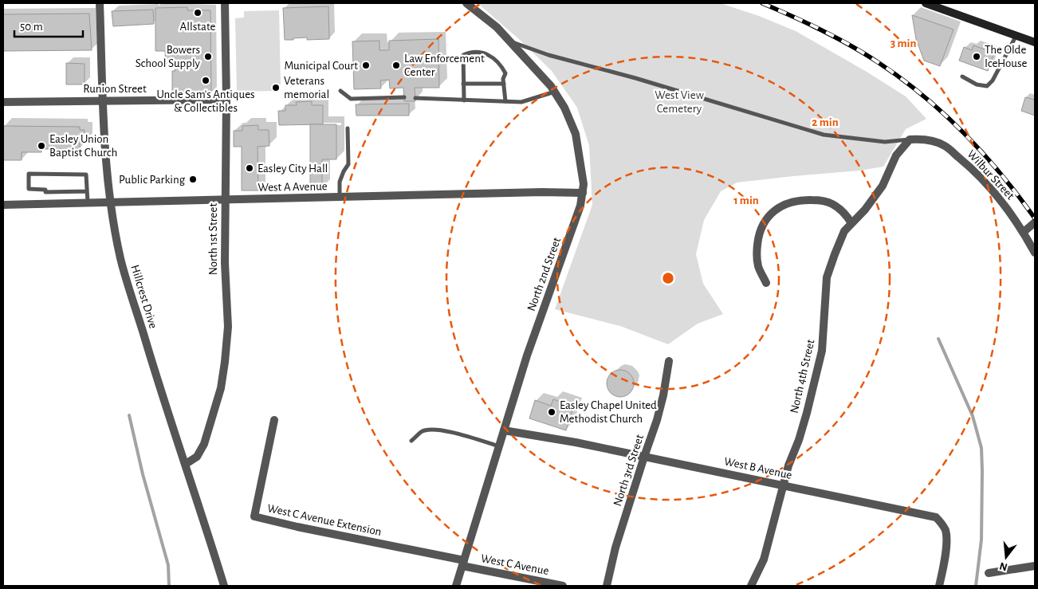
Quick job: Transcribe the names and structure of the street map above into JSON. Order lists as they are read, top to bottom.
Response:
{
  "streets": {
    "street": [
      "Runion Street",
      "Wilbur Street",
      "West A Avenue",
      "North 1st Street",
      "North 2nd Street",
      "Hillcrest Drive",
      "North 4th Street",
      "West B Avenue",
      "North 3rd Street",
      "West C Avenue Extension",
      "West C Avenue"
    ]
  },
  "crossings": [
    ["Runion Street", "North 1st Street"],
    ["Runion Street", "Hillcrest Drive"],
    ["Wilbur Street", "North 4th Street"],
    ["West A Avenue", "North 1st Street"],
    ["West A Avenue", "North 2nd Street"],
    ["West A Avenue", "Hillcrest Drive"],
    ["North 1st Street", "Hillcrest Drive"],
    ["North 2nd Street", "West B Avenue"],
    ["North 2nd Street", "West C Avenue Extension"],
    ["North 2nd Street", "West C Avenue"],
    ["North 4th Street", "West B Avenue"],
    ["West B Avenue", "North 3rd Street"],
    ["West C Avenue Extension", "West C Avenue"]
  ],
  "parks": ["West View Cemetery"],
  "places": [
    "Allstate",
    "Bowers School Supply",
    "The Olde IceHouse",
    "Municipal Court",
    "Law Enforcement Center",
    "Uncle Sam's Antiques & Collectibles",
    "Veterans memorial",
    "Easley Union Baptist Church",
    "Easley City Hall",
    "Public Parking",
    "Easley Chapel United Methodist Church"
  ],
  "scale_bar": "50 m",
  "north": "bottom",
  "rings": ["3 min", "2 min", "1 min"]
}
